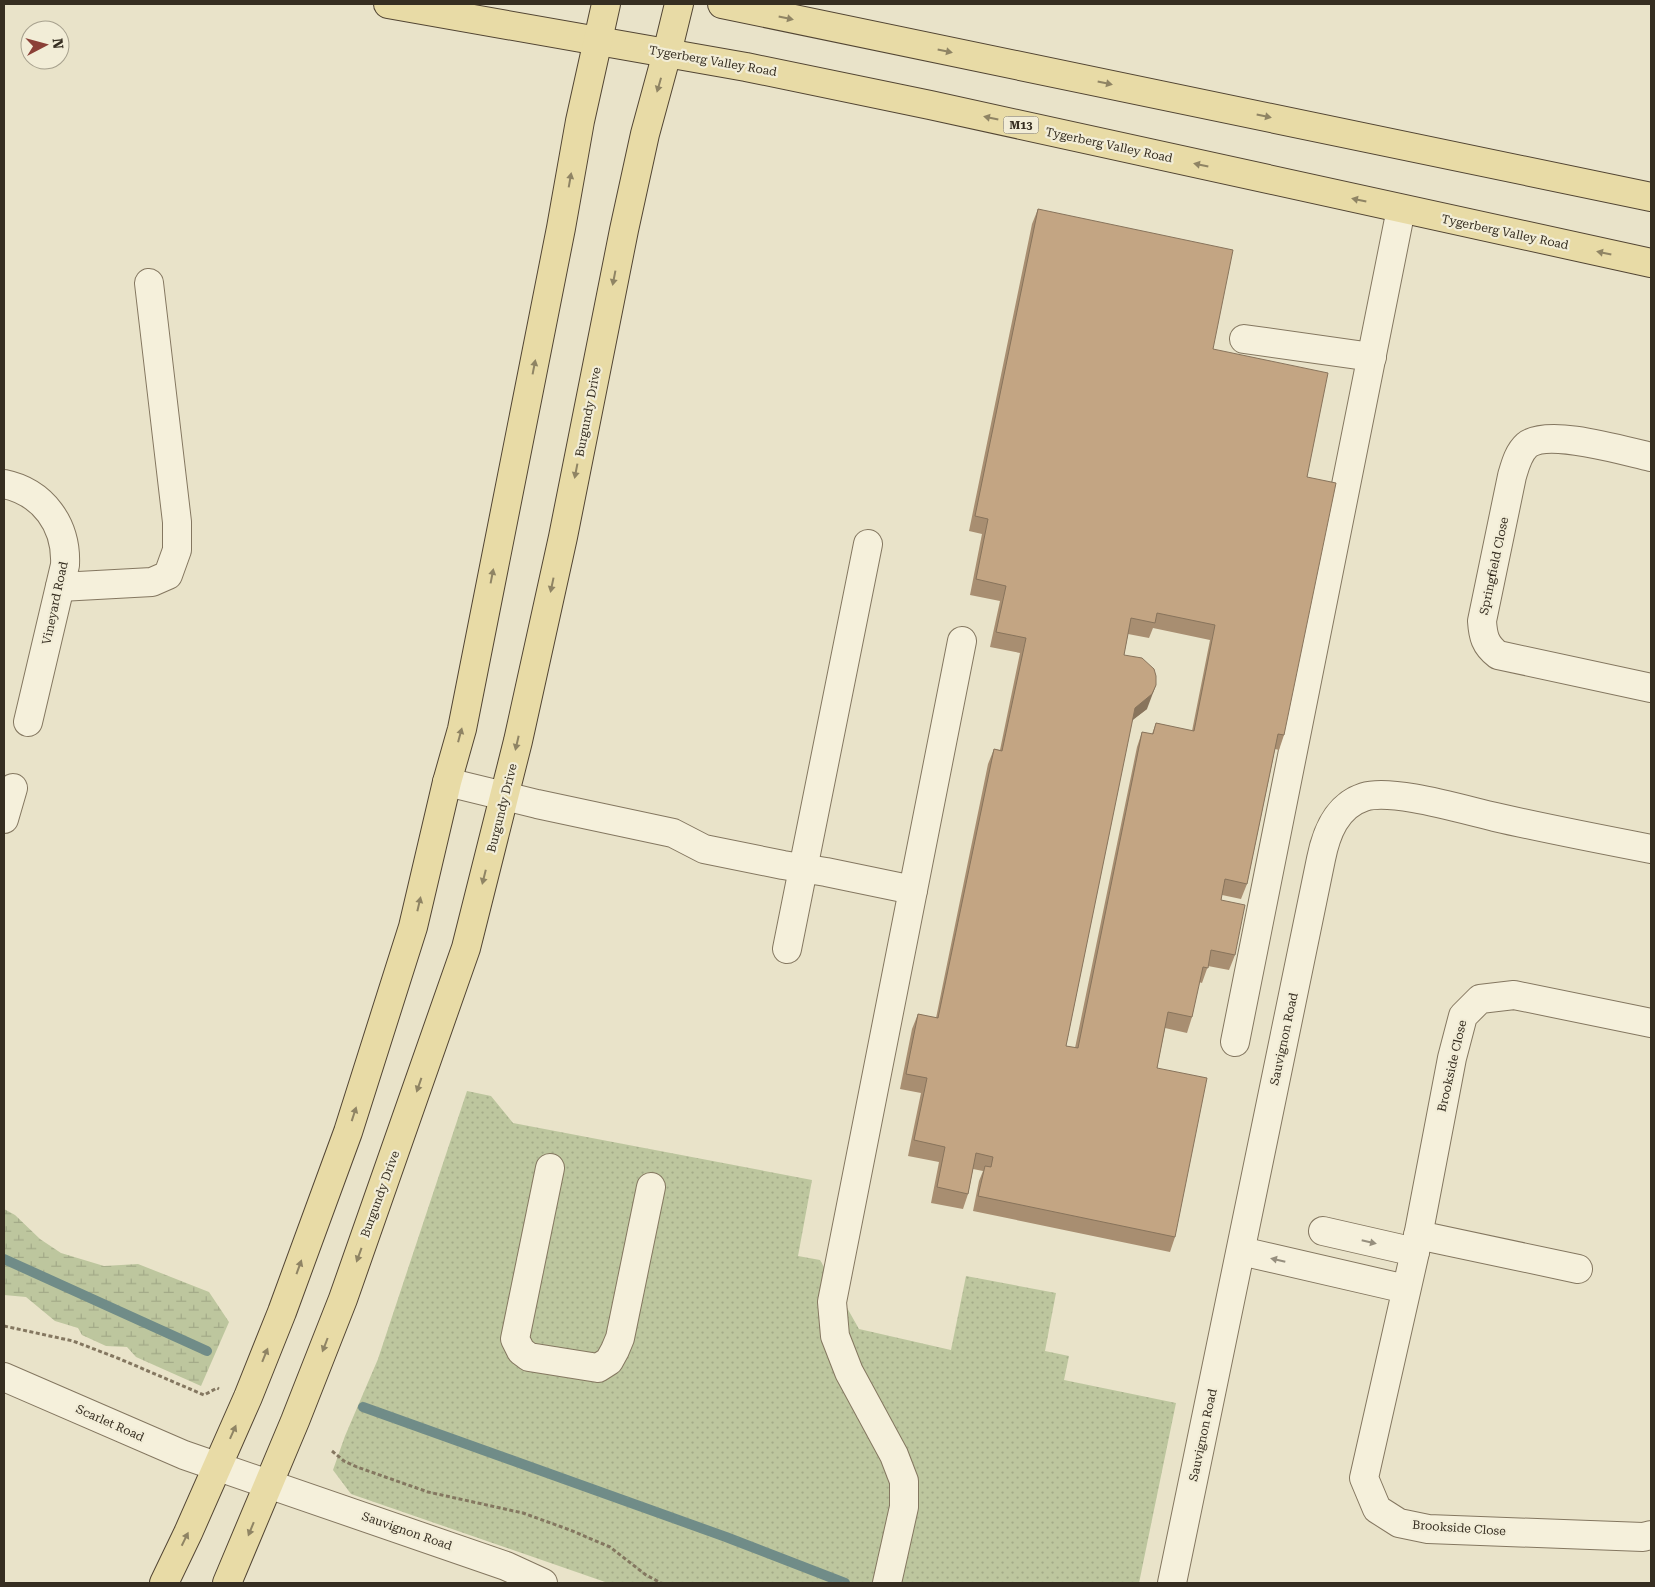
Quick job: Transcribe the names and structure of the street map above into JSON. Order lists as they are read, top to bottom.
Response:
{
  "streets": {
    "main road": ["Tygerberg Valley Road", "M13", "Burgundy Drive"],
    "street": [
      "Springfield Close",
      "Vineyard Road",
      "Sauvignon Road",
      "Brookside Close",
      "Scarlet Road"
    ]
  },
  "crossings": [
    ["Tygerberg Valley Road", "Burgundy Drive"],
    ["Burgundy Drive", "Sauvignon Road"],
    ["Burgundy Drive", "Scarlet Road"],
    ["Sauvignon Road", "Scarlet Road"]
  ],
  "north": "right"
}
